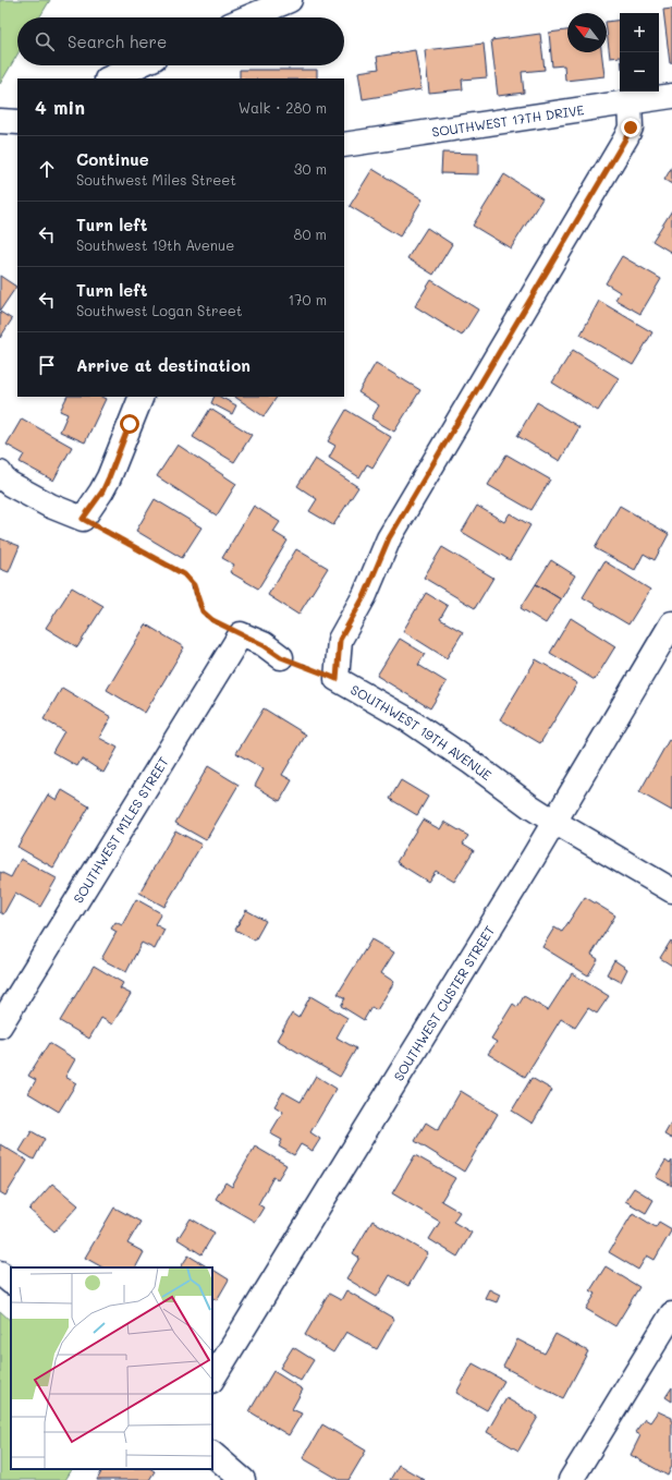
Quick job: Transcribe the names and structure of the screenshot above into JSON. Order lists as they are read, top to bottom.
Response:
{
  "streets": {
    "street": [
      "SOUTHWEST 17TH DRIVE",
      "SOUTHWEST 19TH AVENUE",
      "SOUTHWEST MILES STREET",
      "SOUTHWEST CUSTER STREET"
    ]
  },
  "crossings": [
    ["SOUTHWEST 19TH AVENUE", "SOUTHWEST CUSTER STREET"]
  ],
  "north": "top left",
  "page": {
    "map_buttons": ["+", "−"],
    "search": "Search here",
    "heading": ["4 min", "Walk · 280 m"],
    "list": [
      ["Continue", "Southwest Miles Street", "30 m"],
      ["Turn left", "Southwest 19th Avenue", "80 m"],
      ["Turn left", "Southwest Logan Street", "170 m"],
      "Arrive at destination"
    ]
  }
}
